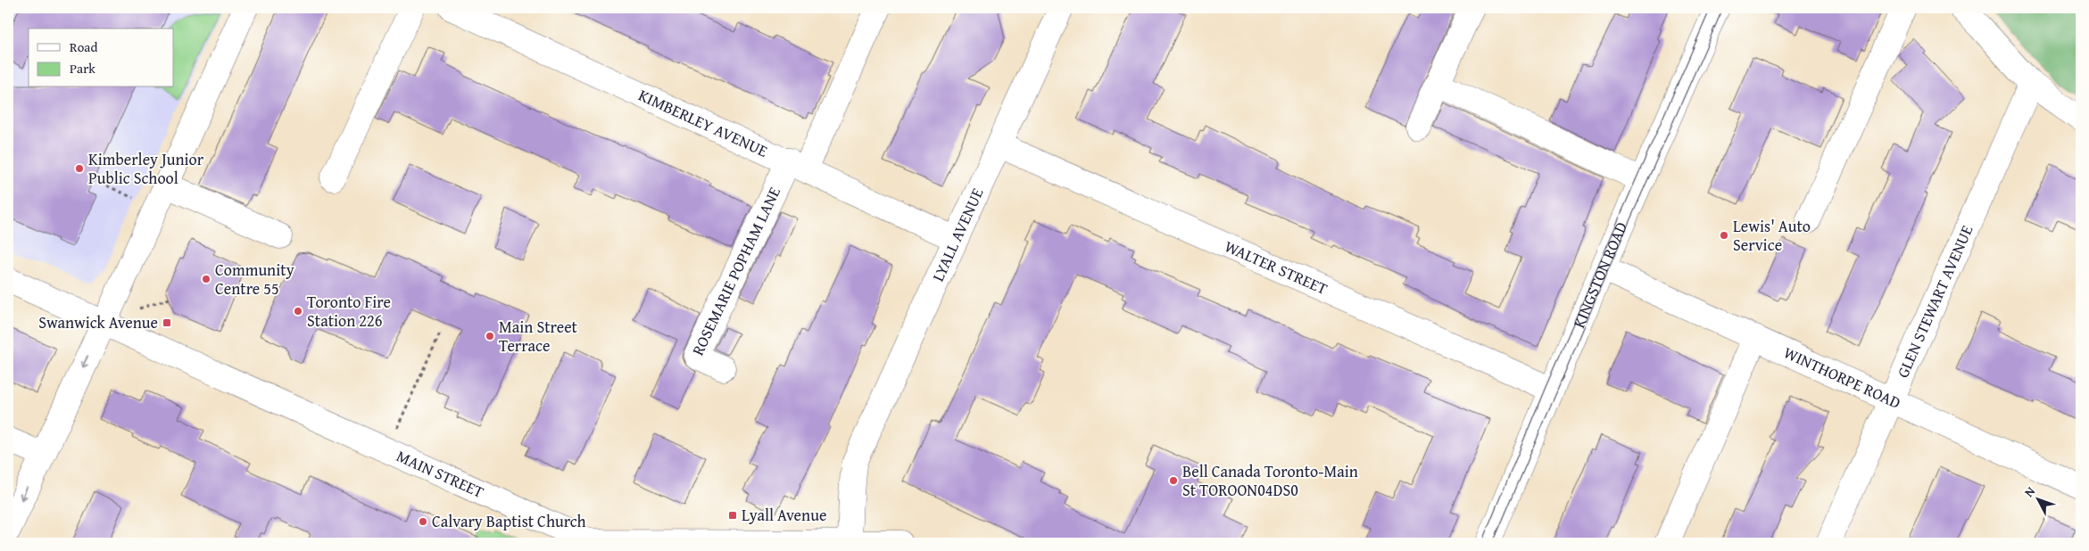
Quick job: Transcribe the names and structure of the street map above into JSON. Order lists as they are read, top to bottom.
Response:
{
  "streets": {
    "street": [
      "KIMBERLEY AVENUE",
      "LYALL AVENUE",
      "WALTER STREET",
      "ROSEMARIE POPHAM LANE",
      "KINGSTON ROAD",
      "GLEN STEWART AVENUE",
      "WINTHORPE ROAD",
      "MAIN STREET"
    ]
  },
  "crossings": [
    ["KIMBERLEY AVENUE", "LYALL AVENUE"],
    ["KIMBERLEY AVENUE", "ROSEMARIE POPHAM LANE"],
    ["LYALL AVENUE", "WALTER STREET"],
    ["LYALL AVENUE", "MAIN STREET"],
    ["WALTER STREET", "KINGSTON ROAD"],
    ["KINGSTON ROAD", "WINTHORPE ROAD"],
    ["GLEN STEWART AVENUE", "WINTHORPE ROAD"]
  ],
  "places": {
    "other": [
      "Kimberley Junior Public School",
      "Lewis' Auto Service",
      "Community Centre 55",
      "Toronto Fire Station 226",
      "Main Street Terrace",
      "Bell Canada Toronto-Main St TOROON04DS0",
      "Calvary Baptist Church"
    ],
    "transit": ["Swanwick Avenue", "Lyall Avenue"]
  },
  "legend": ["Road", "Park"],
  "north": "top left"
}
